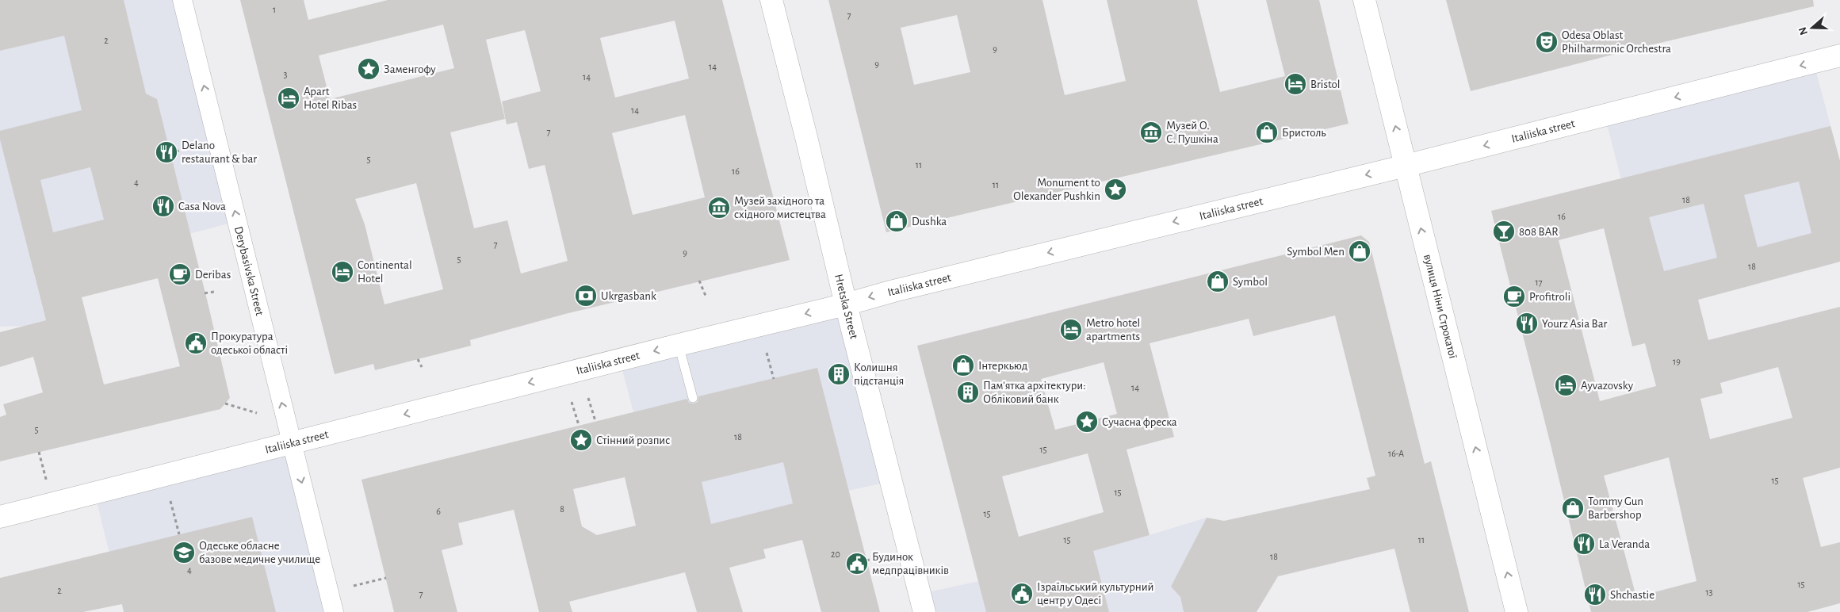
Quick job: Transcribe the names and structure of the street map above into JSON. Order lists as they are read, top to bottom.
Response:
{
  "streets": {
    "street": [
      "Italiiska street",
      "Derybasivska Street",
      "Hretska Street",
      "вулиця Ніни Строкатої"
    ]
  },
  "crossings": [
    ["Italiiska street", "Derybasivska Street"],
    ["Italiiska street", "Hretska Street"],
    ["Italiiska street", "вулиця Ніни Строкатої"]
  ],
  "one_way": ["Italiiska street", "вулиця Ніни Строкатої"],
  "places": {
    "theatre": ["Odesa Oblast Philharmonic Orchestra"],
    "place": [
      "Заменгофу",
      "Monument to Olexander Pushkin",
      "Сучасна фреска",
      "Стінний розпис"
    ],
    "hotel": [
      "Bristol",
      "Apart Hotel Ribas",
      "Continental Hotel",
      "Metro hotel apartments",
      "Ayvazovsky"
    ],
    "museum": ["Музей О. С. Пушкіна", "Музей західного та східного мистецтва"],
    "shop": [
      "Бристоль",
      "Dushka",
      "Symbol Men",
      "Symbol",
      "Інтеркьюд",
      "Tommy Gun Barbershop"
    ],
    "restaurant": [
      "Delano restaurant & bar",
      "Casa Nova",
      "Yourz Asia Bar",
      "La Veranda",
      "Shchastie"
    ],
    "bar": ["808 BAR"],
    "cafe": ["Deribas", "Profitroli"],
    "bank": ["Ukrgasbank"],
    "public building": ["Прокуратура одеської області", "Будинок медпрацівників", "Ізраїльський культурний центр у Одесі"],
    "building": ["Колишня підстанція", "Пам'ятка архітектури: Обліковий банк"],
    "school or university": ["Одеське обласне базове медичне училище"]
  },
  "house_numbers": [
    "1",
    "7",
    "2",
    "9",
    "9",
    "14",
    "3",
    "14",
    "14",
    "7",
    "5",
    "11",
    "16",
    "4",
    "11",
    "18",
    "16",
    "7",
    "9",
    "5",
    "18",
    "17",
    "19",
    "14",
    "5",
    "18",
    "15",
    "16-А",
    "15",
    "15",
    "8",
    "6",
    "15",
    "15",
    "11",
    "20",
    "18",
    "4",
    "15",
    "2",
    "13",
    "7"
  ],
  "north": "left"
}
